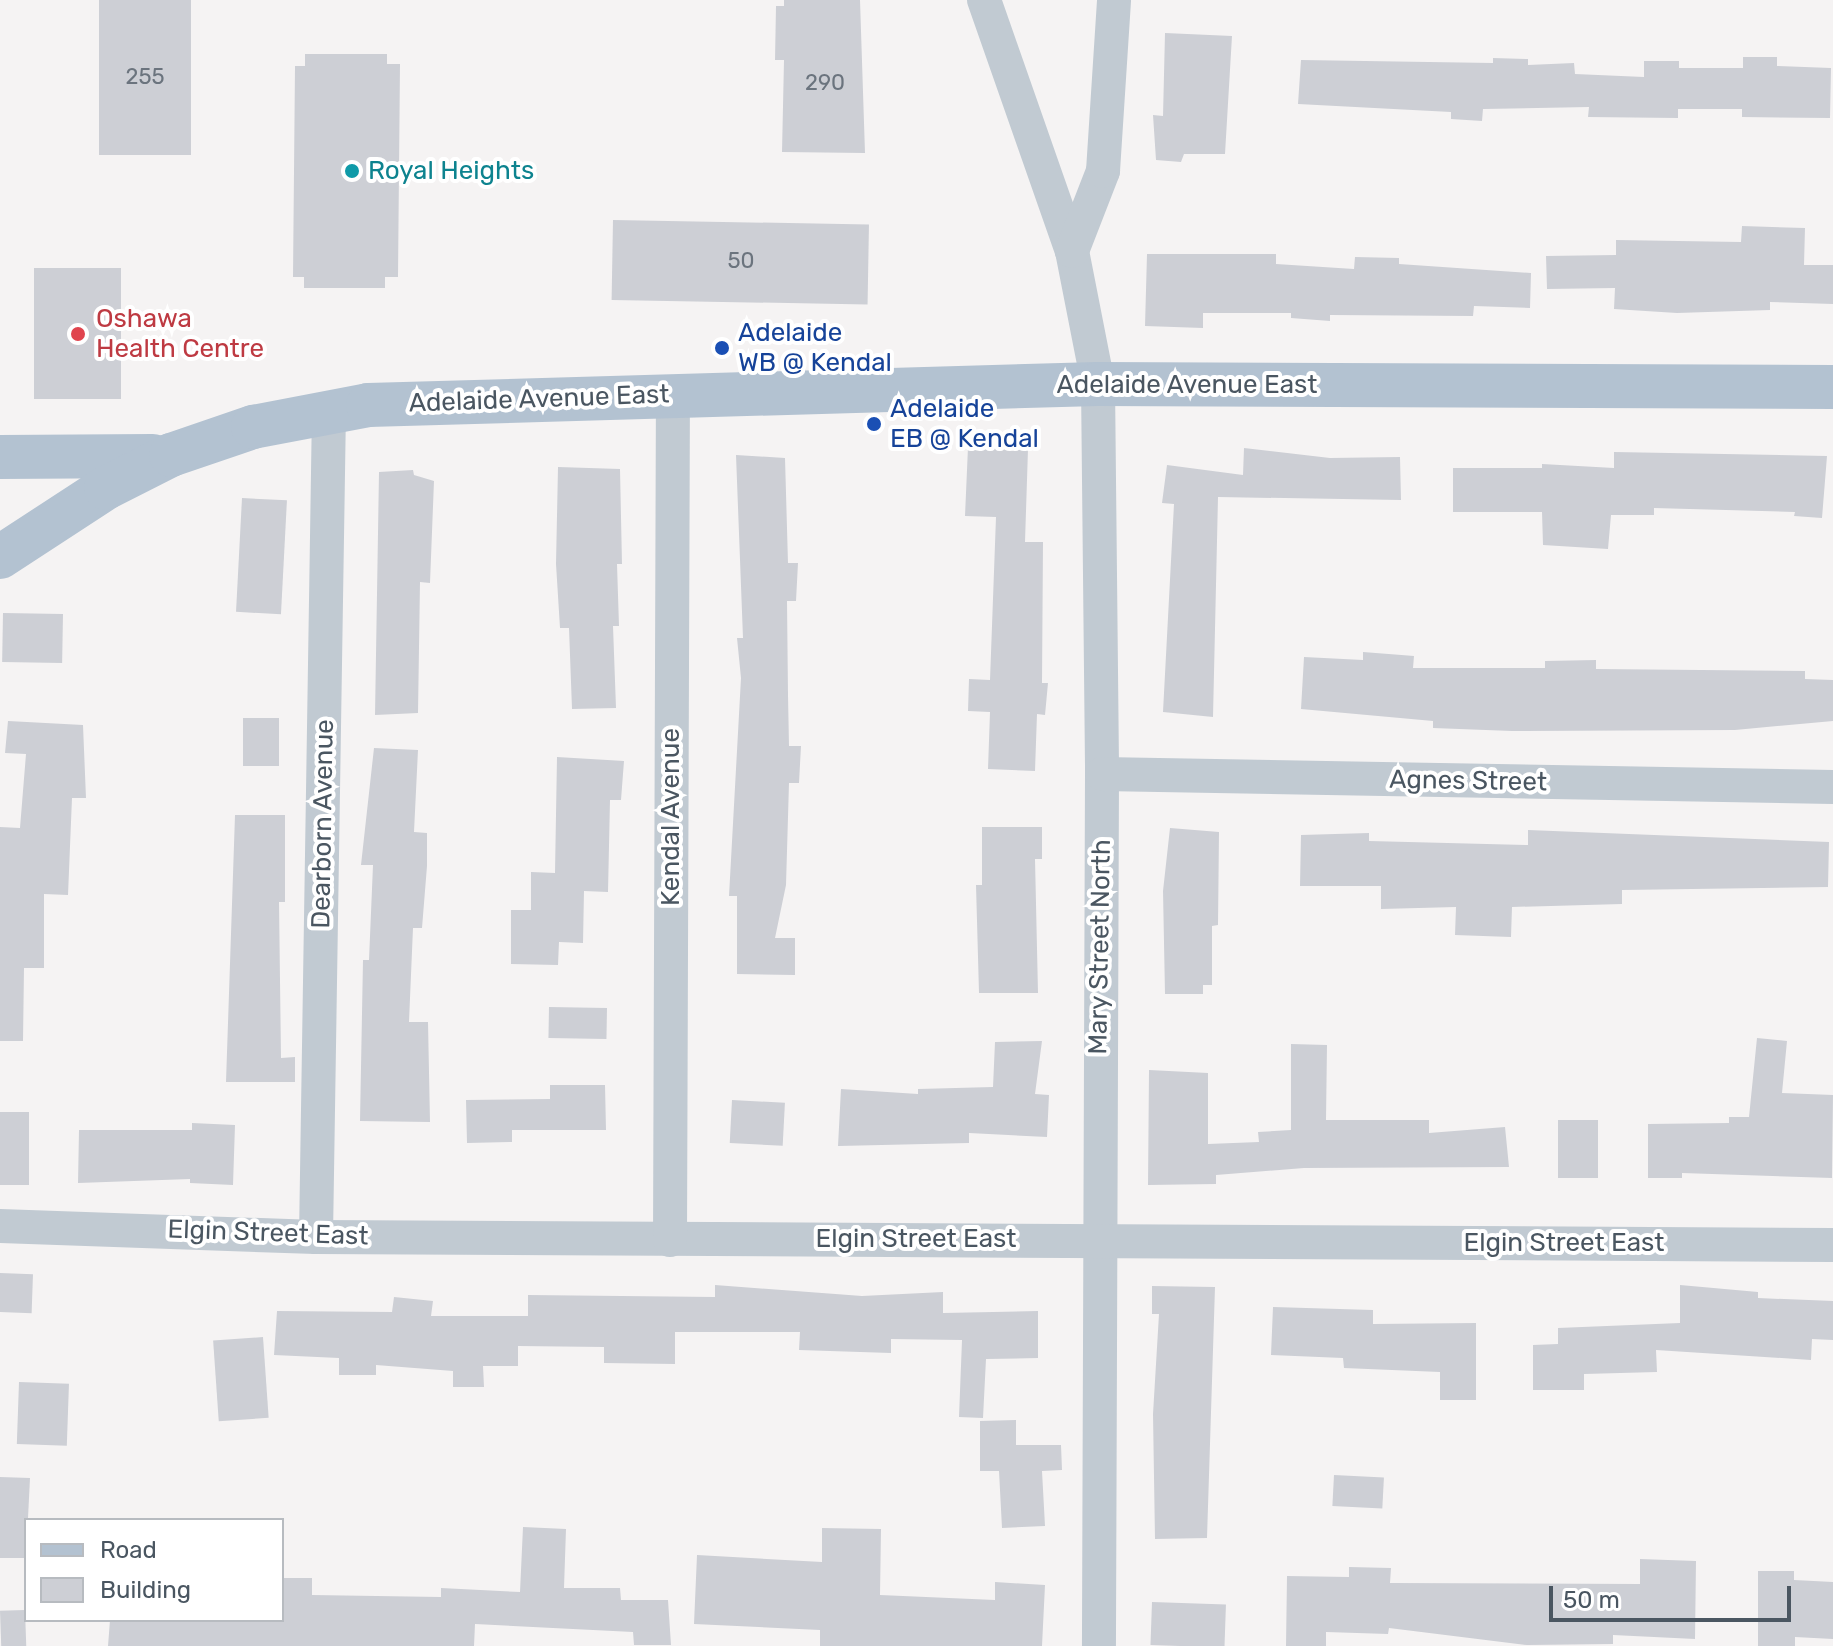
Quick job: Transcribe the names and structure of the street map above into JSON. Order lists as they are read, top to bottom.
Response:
{
  "streets": {
    "main road": ["Adelaide Avenue East"],
    "street": [
      "Agnes Street",
      "Kendal Avenue",
      "Dearborn Avenue",
      "Mary Street North",
      "Elgin Street East"
    ]
  },
  "crossings": [
    ["Adelaide Avenue East", "Kendal Avenue"],
    ["Adelaide Avenue East", "Dearborn Avenue"],
    ["Adelaide Avenue East", "Mary Street North"],
    ["Agnes Street", "Mary Street North"],
    ["Kendal Avenue", "Elgin Street East"],
    ["Dearborn Avenue", "Elgin Street East"],
    ["Mary Street North", "Elgin Street East"]
  ],
  "places": [
    "Royal Heights",
    "Oshawa Health Centre",
    "Adelaide WB @ Kendal",
    "Adelaide EB @ Kendal"
  ],
  "house_numbers": ["255", "290", "50"],
  "legend": ["Road", "Building"],
  "scale_bar": "50 m"
}
